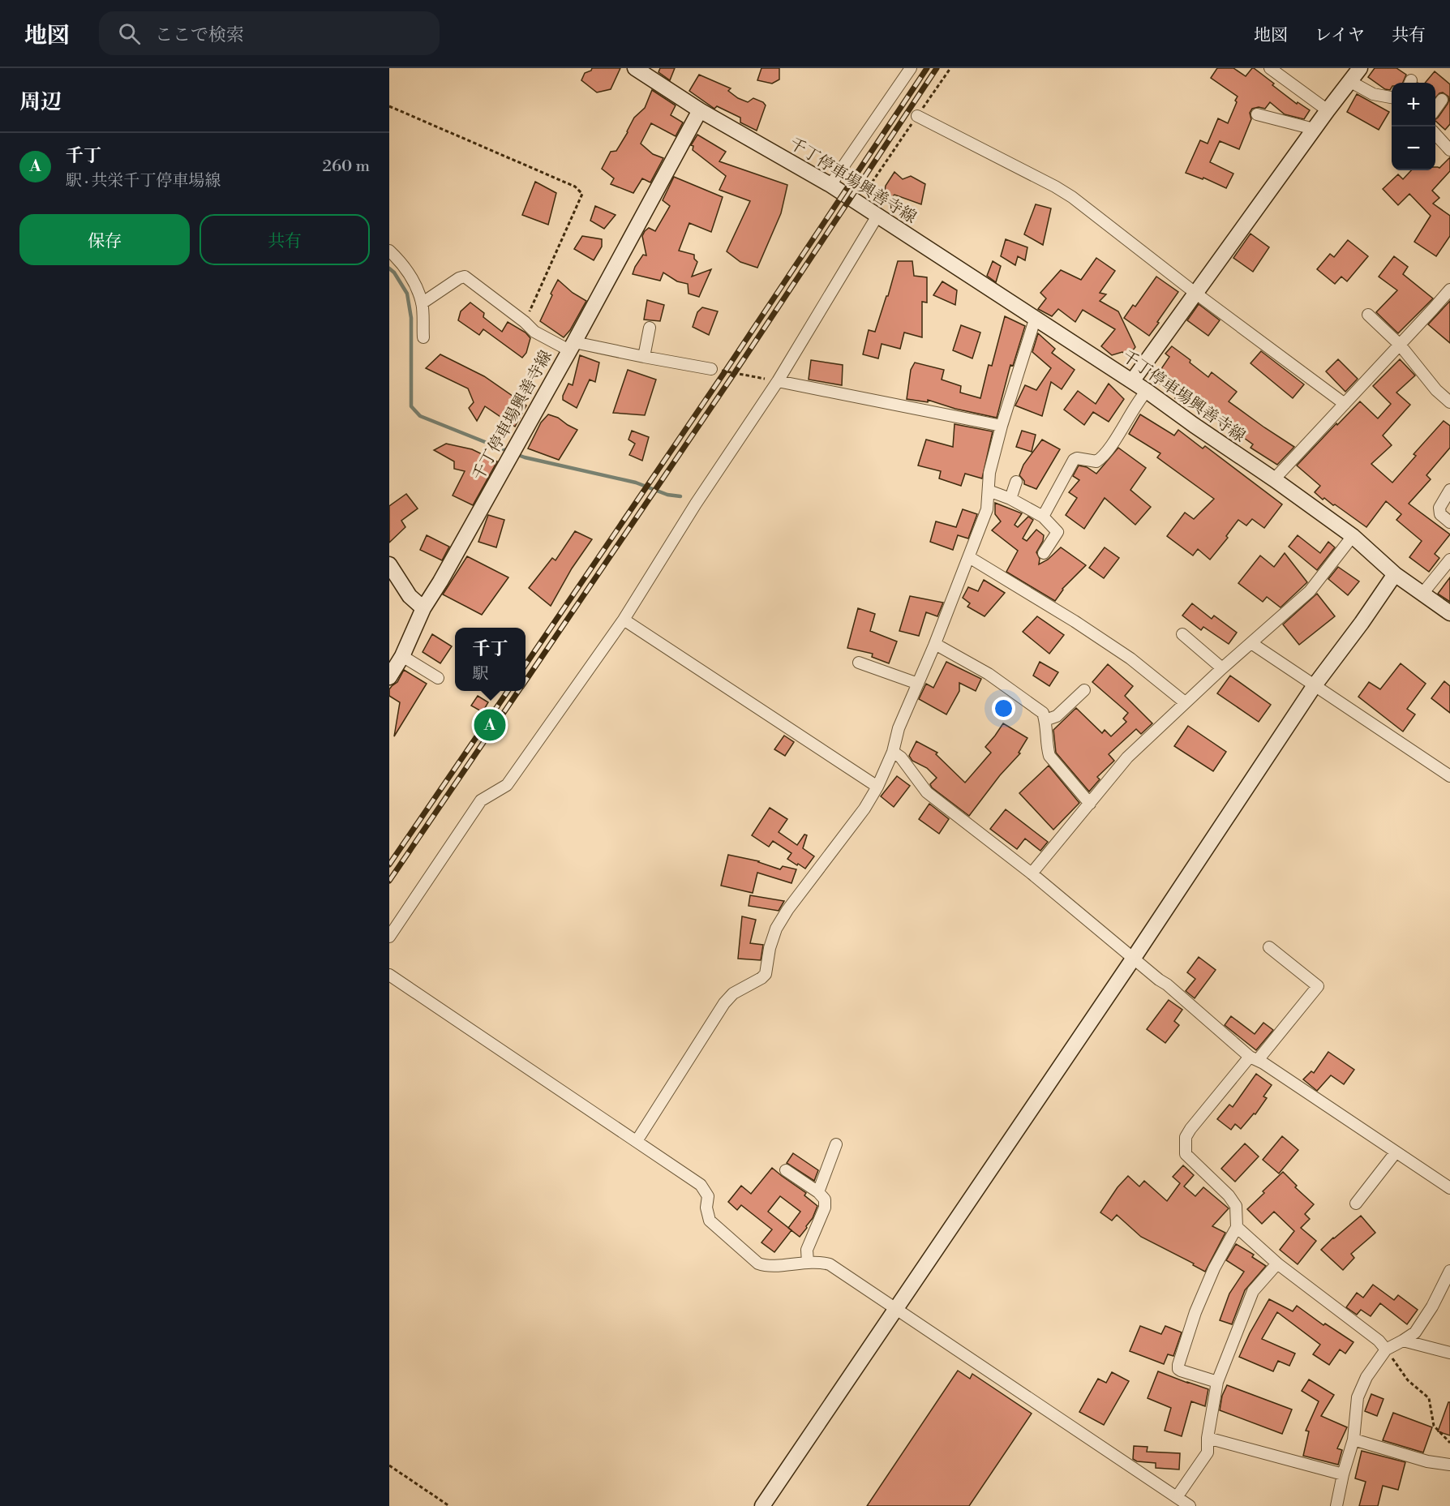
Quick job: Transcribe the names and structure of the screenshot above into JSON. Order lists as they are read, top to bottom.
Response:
{
  "streets": {
    "street": ["千丁停車場興善寺線"]
  },
  "page": {
    "header": "地図",
    "search": "ここで検索",
    "nav": ["地図", "レイヤ", "共有"],
    "heading": "周辺",
    "map_buttons": ["+", "−"],
    "list": [
      {
        "mark": "A",
        "name": "千丁",
        "note": "駅 · 共栄千丁停車場線",
        "value": "260 m"
      }
    ],
    "buttons": ["保存", "共有"],
    "popup": ["千丁", "駅"],
    "pins": "A"
  }
}
